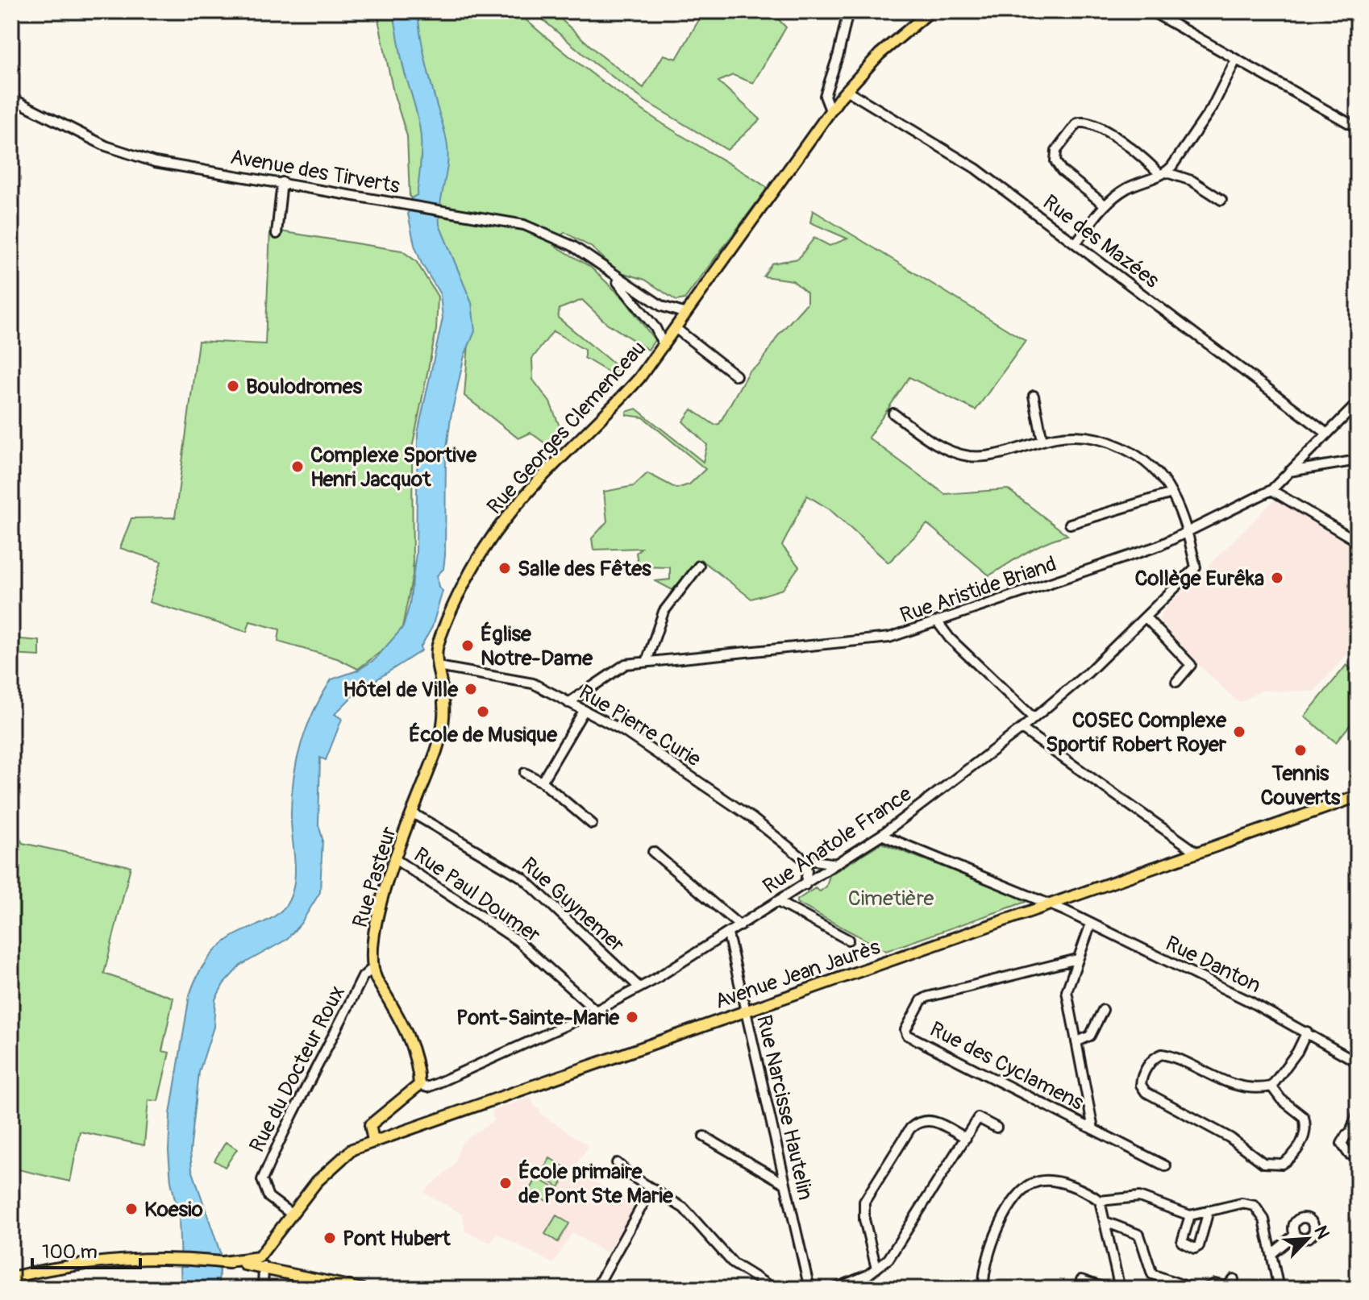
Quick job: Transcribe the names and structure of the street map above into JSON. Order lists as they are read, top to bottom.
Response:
{
  "streets": {
    "main road": ["Rue Georges Clemenceau", "Rue Pasteur", "Avenue Jean Jaurès"],
    "street": [
      "Avenue des Tirverts",
      "Rue des Mazées",
      "Rue Aristide Briand",
      "Rue Pierre Curie",
      "Rue Anatole France",
      "Rue Paul Doumer",
      "Rue Guynemer",
      "Rue Danton",
      "Rue des Cyclamens",
      "Rue du Docteur Roux",
      "Rue Narcisse Hautelin"
    ]
  },
  "crossings": [
    ["Avenue des Tirverts", "Rue Georges Clemenceau"],
    ["Rue des Mazées", "Rue Georges Clemenceau"],
    ["Rue des Mazées", "Rue Aristide Briand"],
    ["Rue Georges Clemenceau", "Rue Pasteur"],
    ["Rue Aristide Briand", "Rue Pierre Curie"],
    ["Rue Aristide Briand", "Rue Anatole France"],
    ["Rue Pierre Curie", "Rue Anatole France"],
    ["Rue Pierre Curie", "Rue Pasteur"],
    ["Rue Anatole France", "Rue Paul Doumer"],
    ["Rue Anatole France", "Rue Guynemer"],
    ["Rue Anatole France", "Rue Danton"],
    ["Rue Anatole France", "Rue Narcisse Hautelin"],
    ["Rue Pasteur", "Rue Paul Doumer"],
    ["Rue Pasteur", "Rue Guynemer"],
    ["Rue Pasteur", "Rue du Docteur Roux"],
    ["Rue Danton", "Avenue Jean Jaurès"],
    ["Avenue Jean Jaurès", "Rue du Docteur Roux"],
    ["Avenue Jean Jaurès", "Rue Narcisse Hautelin"]
  ],
  "parks": ["Cimetière"],
  "places": [
    "Boulodromes",
    "Complexe Sportive Henri Jacquot",
    "Salle des Fêtes",
    "Collège Eurêka",
    "Église Notre-Dame",
    "Hôtel de Ville",
    "École de Musique",
    "COSEC Complexe Sportif Robert Royer",
    "Tennis Couverts",
    "Pont-Sainte-Marie",
    "École primaire de Pont Ste Marie",
    "Koesio",
    "Pont Hubert"
  ],
  "scale_bar": "100 m",
  "north": "top right"
}
